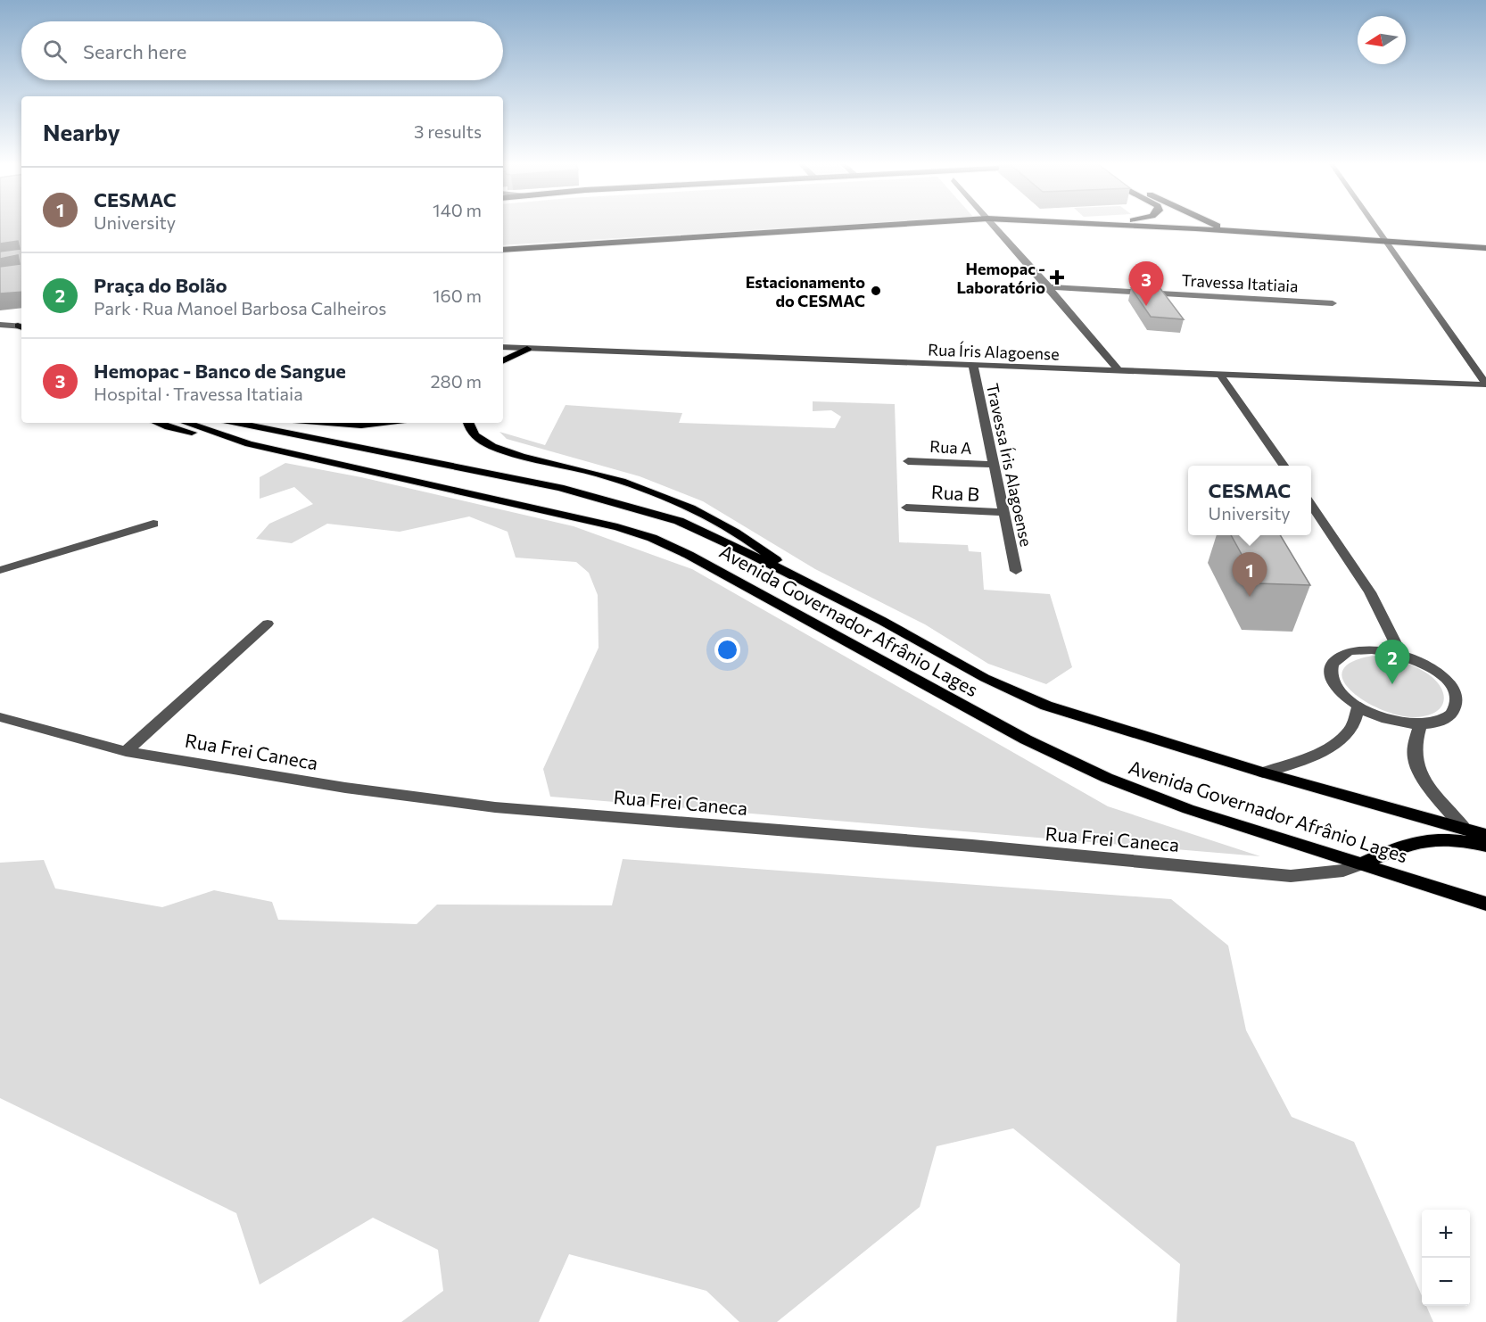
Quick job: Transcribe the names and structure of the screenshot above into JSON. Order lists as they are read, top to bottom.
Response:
{
  "streets": {
    "main road": ["Avenida Governador Afrânio Lages"],
    "street": [
      "Travessa Itatiaia",
      "Rua Íris Alagoense",
      "Rua A",
      "Travessa Íris Alagoense",
      "Rua B",
      "Rua Frei Caneca"
    ]
  },
  "crossings": [
    ["Rua Íris Alagoense", "Travessa Íris Alagoense"],
    ["Rua A", "Travessa Íris Alagoense"],
    ["Travessa Íris Alagoense", "Rua B"],
    ["Avenida Governador Afrânio Lages", "Rua Frei Caneca"]
  ],
  "places": {
    "health": ["Hemopac - Laboratório"],
    "other": ["Estacionamento do CESMAC"]
  },
  "north": "left",
  "page": {
    "search": "Search here",
    "heading": ["Nearby", "3 results"],
    "list": [
      {
        "mark": "1",
        "name": "CESMAC",
        "note": "University",
        "value": "140 m"
      },
      {
        "mark": "2",
        "name": "Praça do Bolão",
        "note": "Park · Rua Manoel Barbosa Calheiros",
        "value": "160 m"
      },
      {
        "mark": "3",
        "name": "Hemopac - Banco de Sangue",
        "note": "Hospital · Travessa Itatiaia",
        "value": "280 m"
      }
    ],
    "pins": ["3", "1", "2"],
    "popup": ["CESMAC", "University"],
    "map_buttons": ["+", "−"]
  }
}
